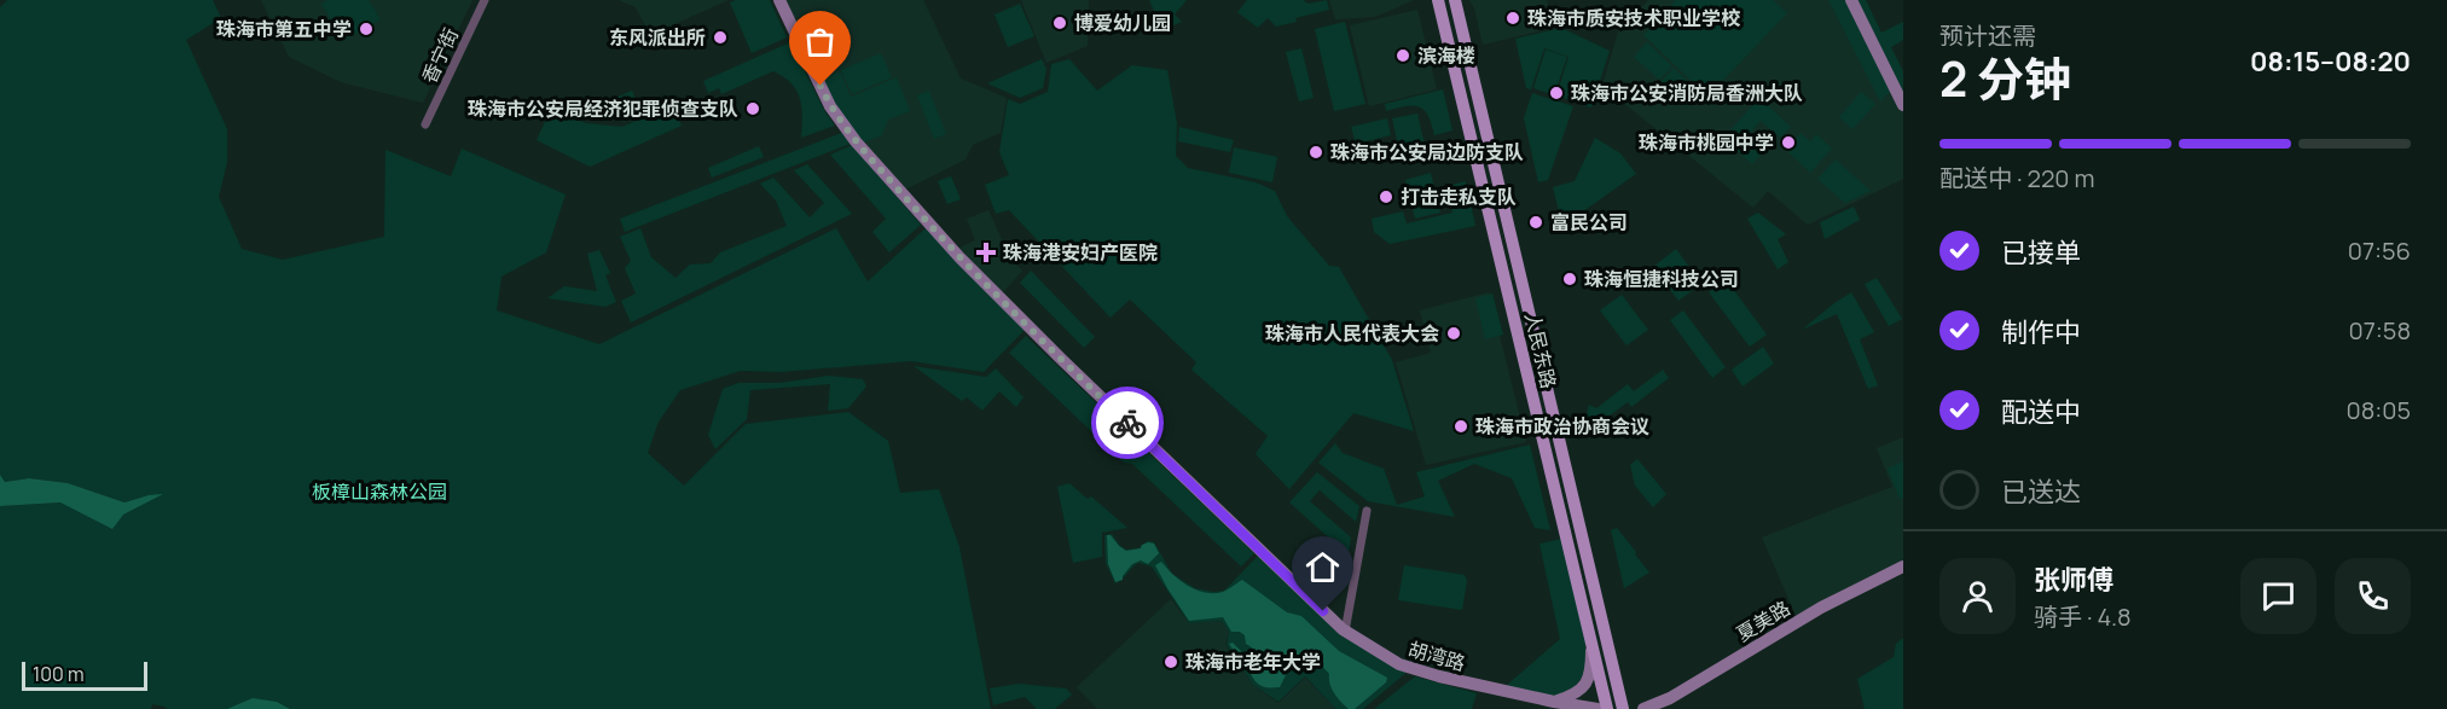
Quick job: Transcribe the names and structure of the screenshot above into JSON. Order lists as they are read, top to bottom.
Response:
{
  "streets": {
    "main road": ["人民东路"],
    "street": ["香宁街", "夏美路", "胡湾路"]
  },
  "parks": ["板樟山森林公园"],
  "places": {
    "other": [
      "珠海市质安技术职业学校",
      "博爱幼儿园",
      "珠海市第五中学",
      "东风派出所",
      "滨海楼",
      "珠海市公安消防局香洲大队",
      "珠海市公安局经济犯罪侦查支队",
      "珠海市桃园中学",
      "珠海市公安局边防支队",
      "打击走私支队",
      "富民公司",
      "珠海恒捷科技公司",
      "珠海市人民代表大会",
      "珠海市政治协商会议",
      "珠海市老年大学"
    ],
    "health": ["珠海港安妇产医院"]
  },
  "scale_bar": "100 m",
  "page": {
    "heading": ["2 分钟", "预计还需", "08:15–08:20"],
    "panel": ["张师傅", "骑手 · 4.8"],
    "bar": "配送中 · 220 m",
    "list": [
      ["已接单", "07:56"],
      ["制作中", "07:58"],
      ["配送中", "08:05"],
      "已送达"
    ],
    "scale": "100 m"
  }
}
